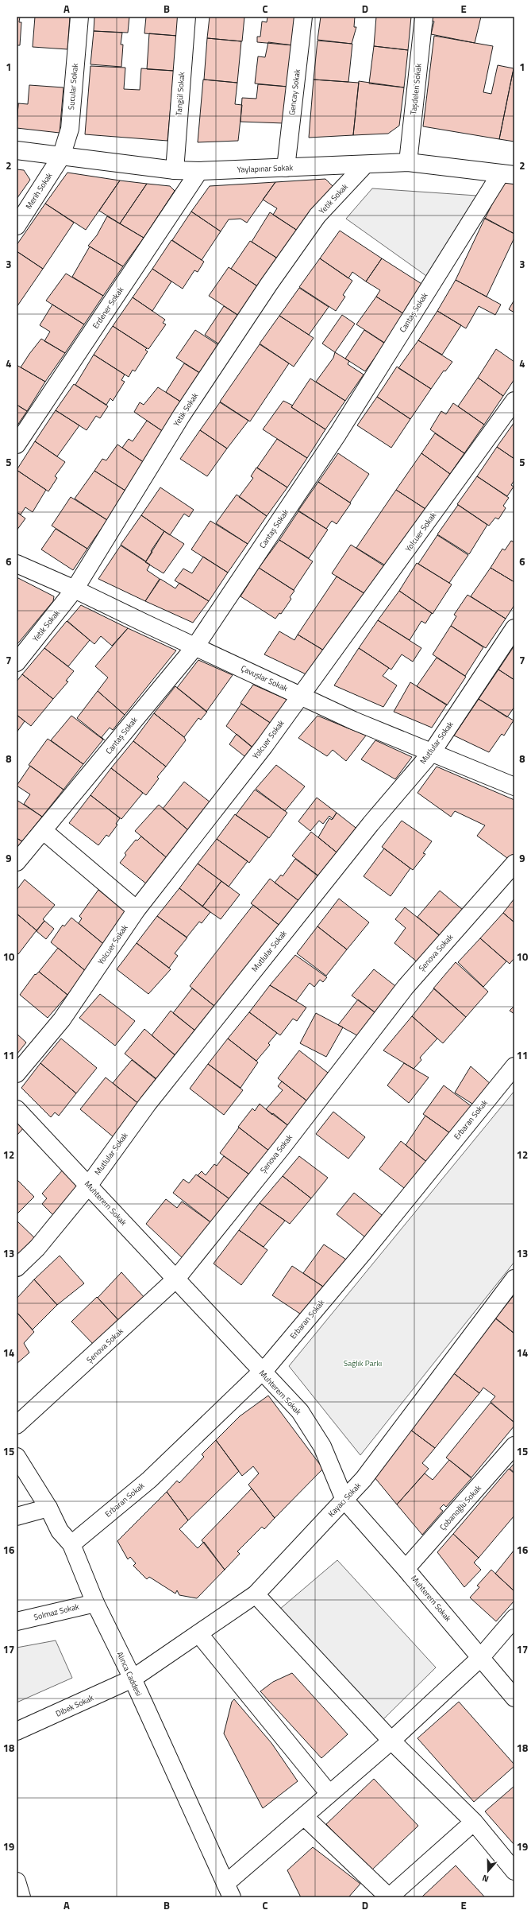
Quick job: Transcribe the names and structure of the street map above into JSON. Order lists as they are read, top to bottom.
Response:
{
  "streets": {
    "street": [
      "Sucular Sokak",
      "Taşdelen Sokak",
      "Gencay Sokak",
      "Tangül Sokak",
      "Yaylapınar Sokak",
      "Merih Sokak",
      "Yetik Sokak",
      "Erdener Sokak",
      "Cantaş Sokak",
      "Yolcuer Sokak",
      "Çavuşlar Sokak",
      "Mutlular Sokak",
      "Şenova Sokak",
      "Erbaran Sokak",
      "Muhterem Sokak",
      "Kayacı Sokak",
      "Çobanoğlu Sokak",
      "Solmaz Sokak",
      "Alınca Caddesi",
      "Dibek Sokak"
    ]
  },
  "crossings": [
    ["Sucular Sokak", "Yaylapınar Sokak"],
    ["Sucular Sokak", "Merih Sokak"],
    ["Taşdelen Sokak", "Yaylapınar Sokak"],
    ["Gencay Sokak", "Yaylapınar Sokak"],
    ["Tangül Sokak", "Yaylapınar Sokak"],
    ["Yaylapınar Sokak", "Merih Sokak"],
    ["Yaylapınar Sokak", "Yetik Sokak"],
    ["Yaylapınar Sokak", "Erdener Sokak"],
    ["Yaylapınar Sokak", "Cantaş Sokak"],
    ["Yetik Sokak", "Çavuşlar Sokak"],
    ["Cantaş Sokak", "Çavuşlar Sokak"],
    ["Yolcuer Sokak", "Çavuşlar Sokak"],
    ["Çavuşlar Sokak", "Mutlular Sokak"],
    ["Mutlular Sokak", "Muhterem Sokak"],
    ["Şenova Sokak", "Muhterem Sokak"],
    ["Erbaran Sokak", "Muhterem Sokak"],
    ["Erbaran Sokak", "Alınca Caddesi"],
    ["Muhterem Sokak", "Kayacı Sokak"],
    ["Muhterem Sokak", "Çobanoğlu Sokak"],
    ["Kayacı Sokak", "Alınca Caddesi"],
    ["Kayacı Sokak", "Dibek Sokak"],
    ["Solmaz Sokak", "Alınca Caddesi"],
    ["Alınca Caddesi", "Dibek Sokak"]
  ],
  "parks": ["Sağlık Parkı"],
  "north": "bottom",
  "grid": {
    "columns": [
      "A",
      "B",
      "C",
      "D",
      "E"
    ],
    "rows": [
      "1",
      "2",
      "3",
      "4",
      "5",
      "6",
      "7",
      "8",
      "9",
      "10",
      "11",
      "12",
      "13",
      "14",
      "15",
      "16",
      "17",
      "18",
      "19"
    ]
  }
}
